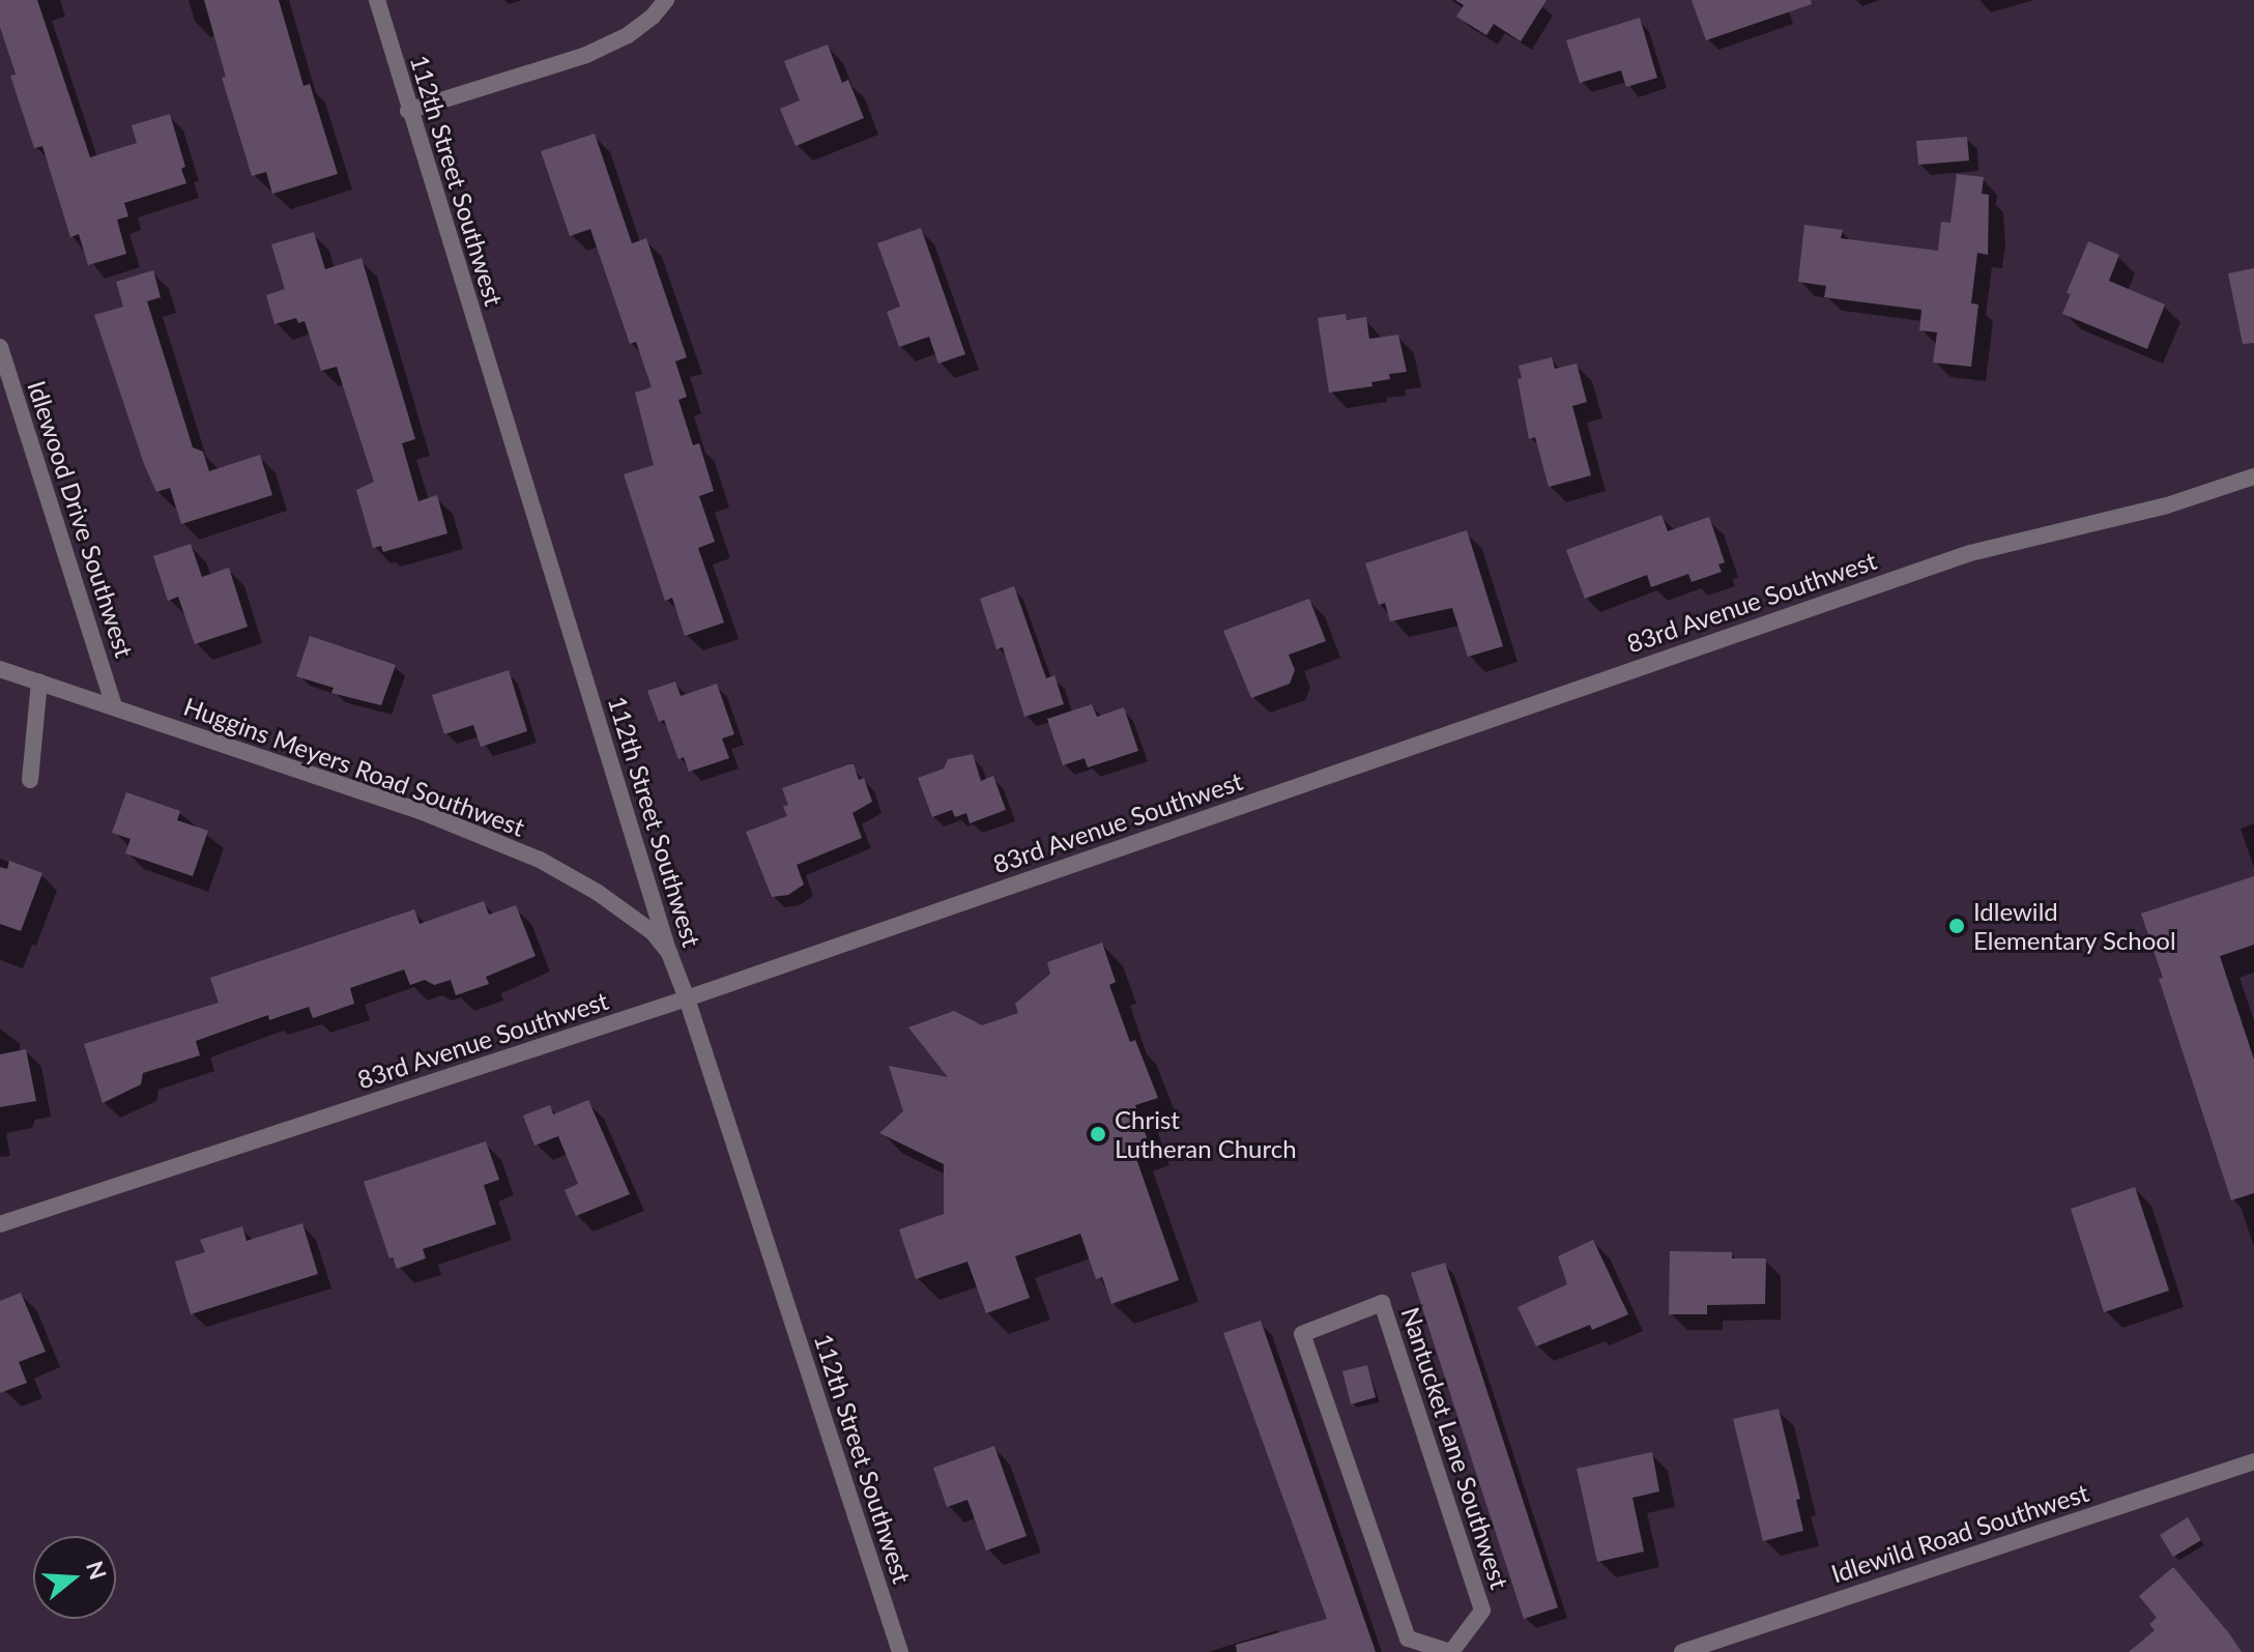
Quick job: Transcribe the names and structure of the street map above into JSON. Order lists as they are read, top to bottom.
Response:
{
  "streets": {
    "street": [
      "112th Street Southwest",
      "Idlewood Drive Southwest",
      "83rd Avenue Southwest",
      "Huggins Meyers Road Southwest",
      "Nantucket Lane Southwest",
      "Idlewild Road Southwest"
    ]
  },
  "crossings": [
    ["112th Street Southwest", "83rd Avenue Southwest"],
    ["112th Street Southwest", "Huggins Meyers Road Southwest"],
    ["Idlewood Drive Southwest", "Huggins Meyers Road Southwest"]
  ],
  "places": ["Idlewild Elementary School", "Christ Lutheran Church"],
  "north": "right"
}
